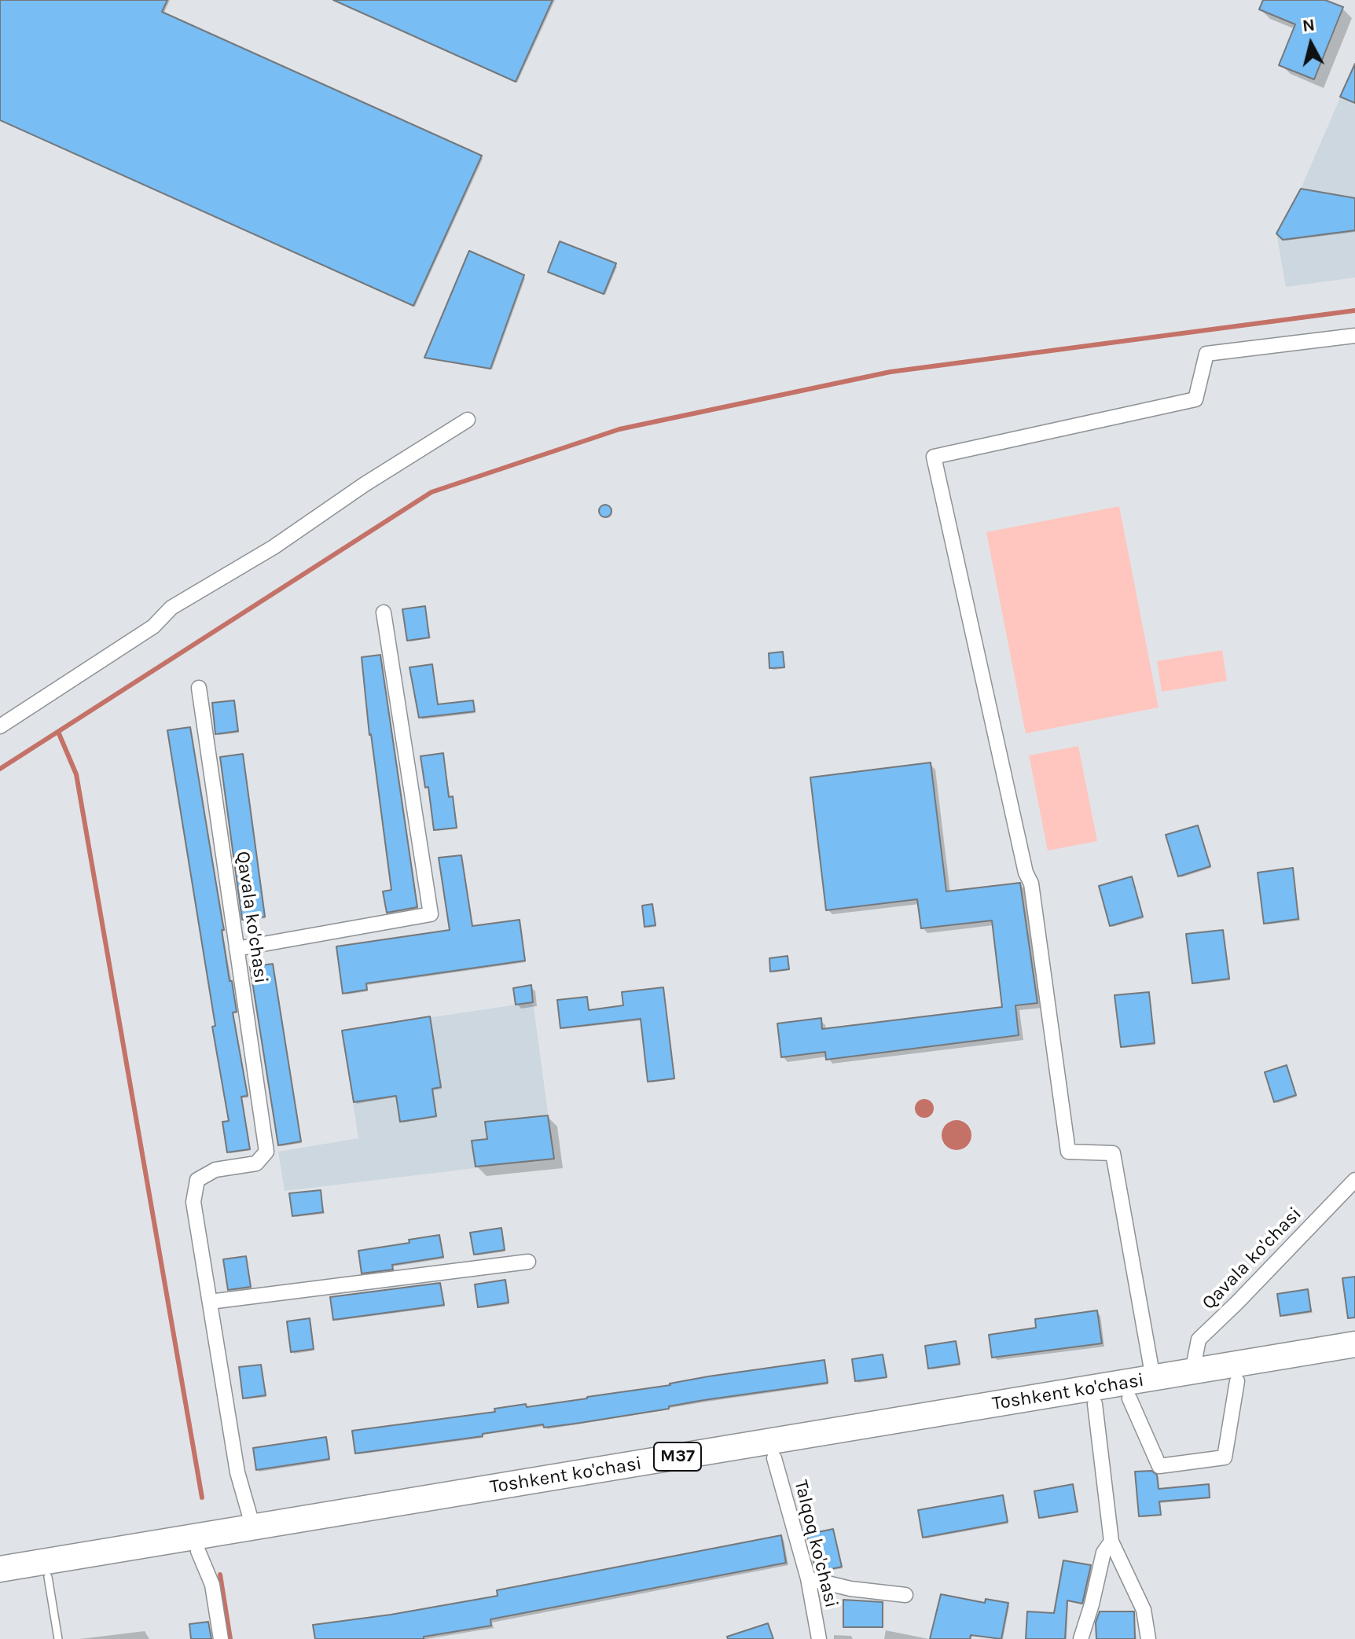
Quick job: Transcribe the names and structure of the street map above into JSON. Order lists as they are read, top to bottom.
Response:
{
  "streets": {
    "highway": ["Toshkent ko'chasi", "M37"],
    "street": ["Qavala ko'chasi", "Talqoq ko'chasi"]
  },
  "crossings": [
    ["Qavala ko'chasi", "Toshkent ko'chasi"],
    ["Toshkent ko'chasi", "Talqoq ko'chasi"]
  ],
  "north": "top"
}
